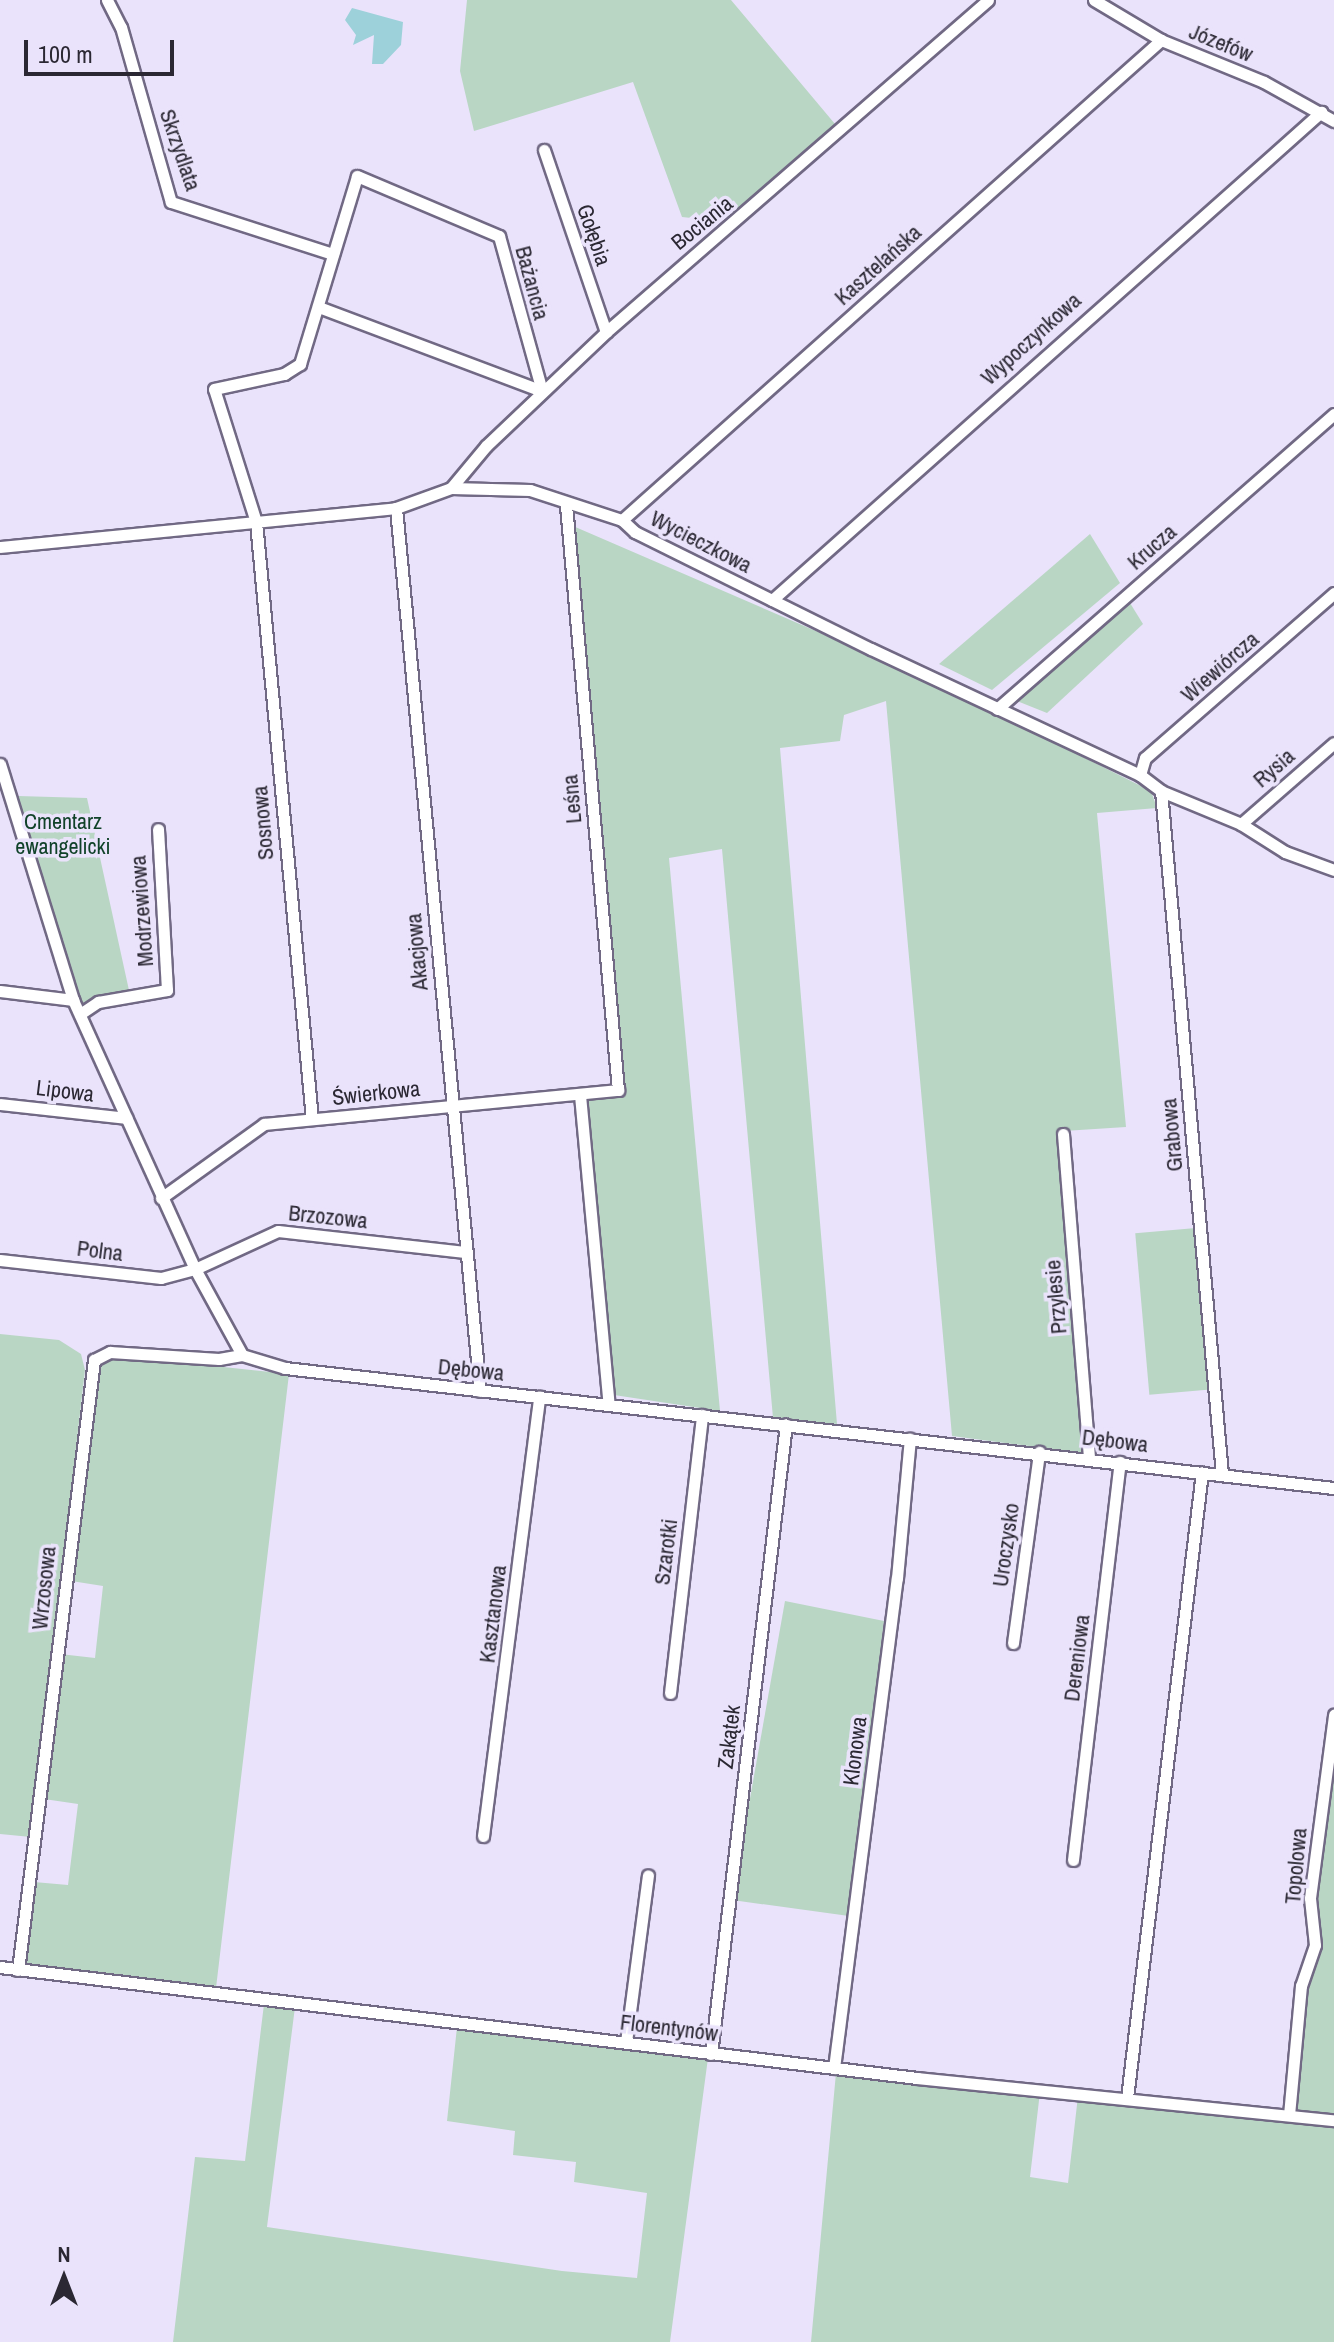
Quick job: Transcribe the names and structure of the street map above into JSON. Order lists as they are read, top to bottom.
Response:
{
  "streets": {
    "street": [
      "Józefów",
      "Skrzydlata",
      "Bociania",
      "Gołębia",
      "Kasztelańska",
      "Bażancia",
      "Wypoczynkowa",
      "Wycieczkowa",
      "Krucza",
      "Wiewiórcza",
      "Rysia",
      "Leśna",
      "Sosnowa",
      "Modrzewiowa",
      "Akacjowa",
      "Lipowa",
      "Świerkowa",
      "Grabowa",
      "Brzozowa",
      "Polna",
      "Przylesie",
      "Dębowa",
      "Uroczysko",
      "Szarotki",
      "Wrzosowa",
      "Kasztanowa",
      "Dereniowa",
      "Zakątek",
      "Klonowa",
      "Topolowa",
      "Florentynów"
    ]
  },
  "crossings": [
    ["Józefów", "Kasztelańska"],
    ["Józefów", "Wypoczynkowa"],
    ["Skrzydlata", "Bażancia"],
    ["Bociania", "Gołębia"],
    ["Bociania", "Bażancia"],
    ["Bociania", "Wycieczkowa"],
    ["Kasztelańska", "Wycieczkowa"],
    ["Bażancia", "Wycieczkowa"],
    ["Bażancia", "Sosnowa"],
    ["Wypoczynkowa", "Wycieczkowa"],
    ["Wycieczkowa", "Krucza"],
    ["Wycieczkowa", "Wiewiórcza"],
    ["Wycieczkowa", "Rysia"],
    ["Wycieczkowa", "Leśna"],
    ["Wycieczkowa", "Sosnowa"],
    ["Wycieczkowa", "Akacjowa"],
    ["Wycieczkowa", "Grabowa"],
    ["Leśna", "Świerkowa"],
    ["Sosnowa", "Świerkowa"],
    ["Akacjowa", "Świerkowa"],
    ["Akacjowa", "Brzozowa"],
    ["Akacjowa", "Dębowa"],
    ["Grabowa", "Dębowa"],
    ["Brzozowa", "Polna"],
    ["Przylesie", "Dębowa"],
    ["Dębowa", "Uroczysko"],
    ["Dębowa", "Szarotki"],
    ["Dębowa", "Wrzosowa"],
    ["Dębowa", "Kasztanowa"],
    ["Dębowa", "Dereniowa"],
    ["Dębowa", "Zakątek"],
    ["Dębowa", "Klonowa"],
    ["Wrzosowa", "Florentynów"],
    ["Zakątek", "Florentynów"],
    ["Klonowa", "Florentynów"],
    ["Topolowa", "Florentynów"]
  ],
  "parks": ["Cmentarz ewangelicki"],
  "scale_bar": "100 m",
  "north": "top"
}
